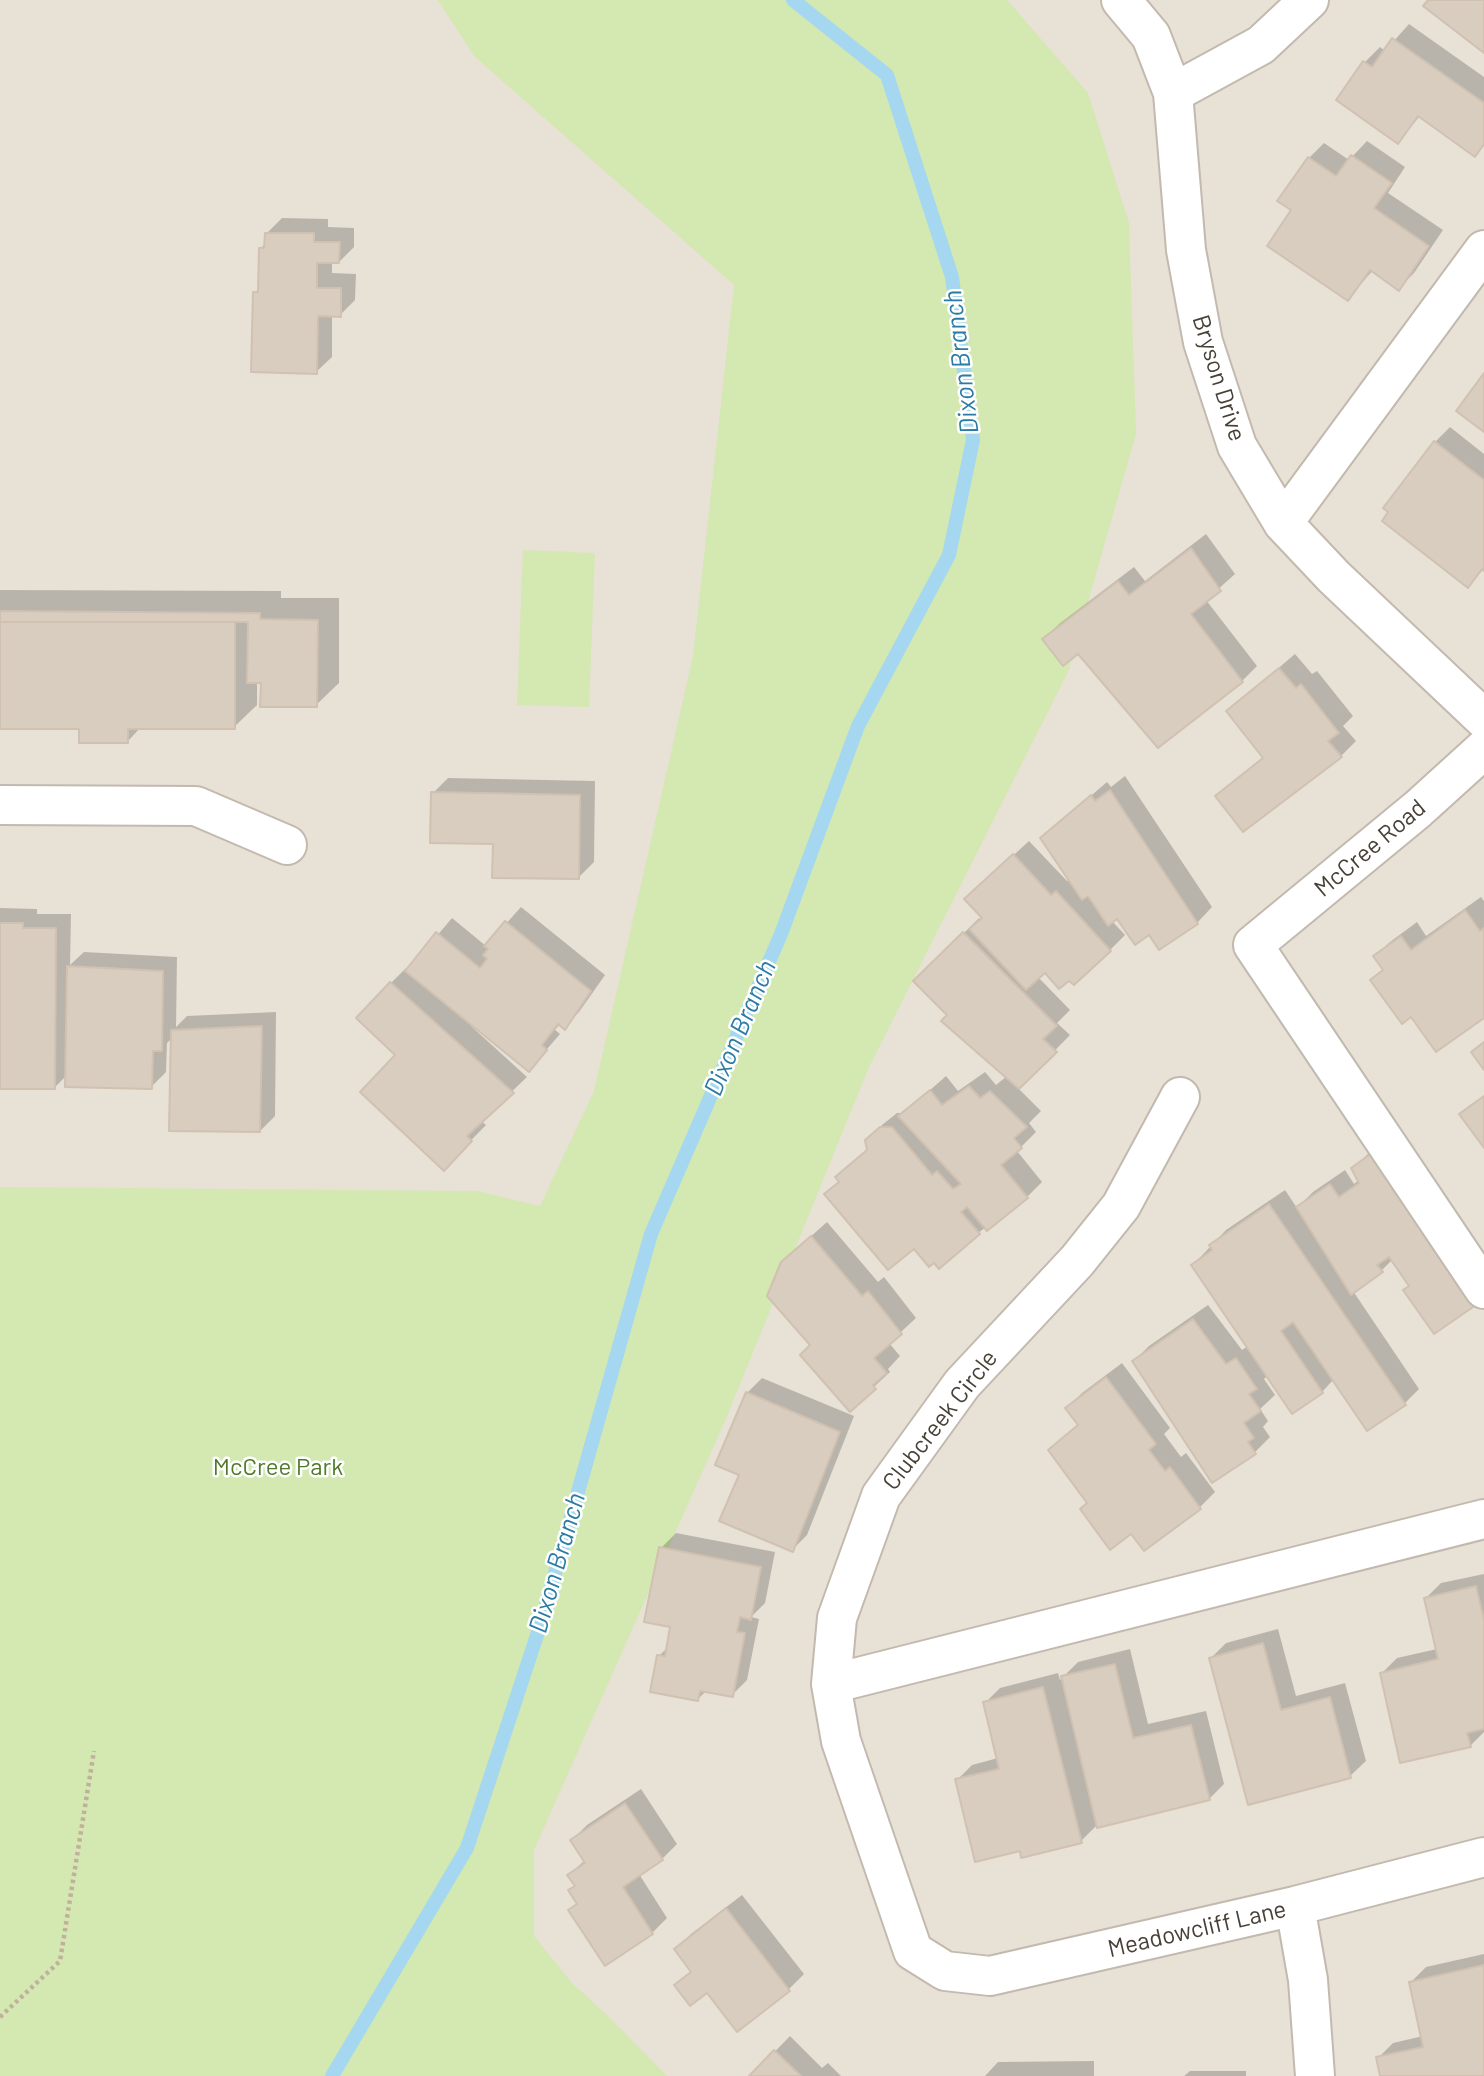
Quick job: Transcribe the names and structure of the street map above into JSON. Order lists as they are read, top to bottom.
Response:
{
  "streets": {
    "street": [
      "Bryson Drive",
      "McCree Road",
      "Clubcreek Circle",
      "Meadowcliff Lane"
    ]
  },
  "crossings": [
    ["Clubcreek Circle", "Meadowcliff Lane"]
  ],
  "water": ["Dixon Branch"],
  "parks": ["McCree Park"]
}
